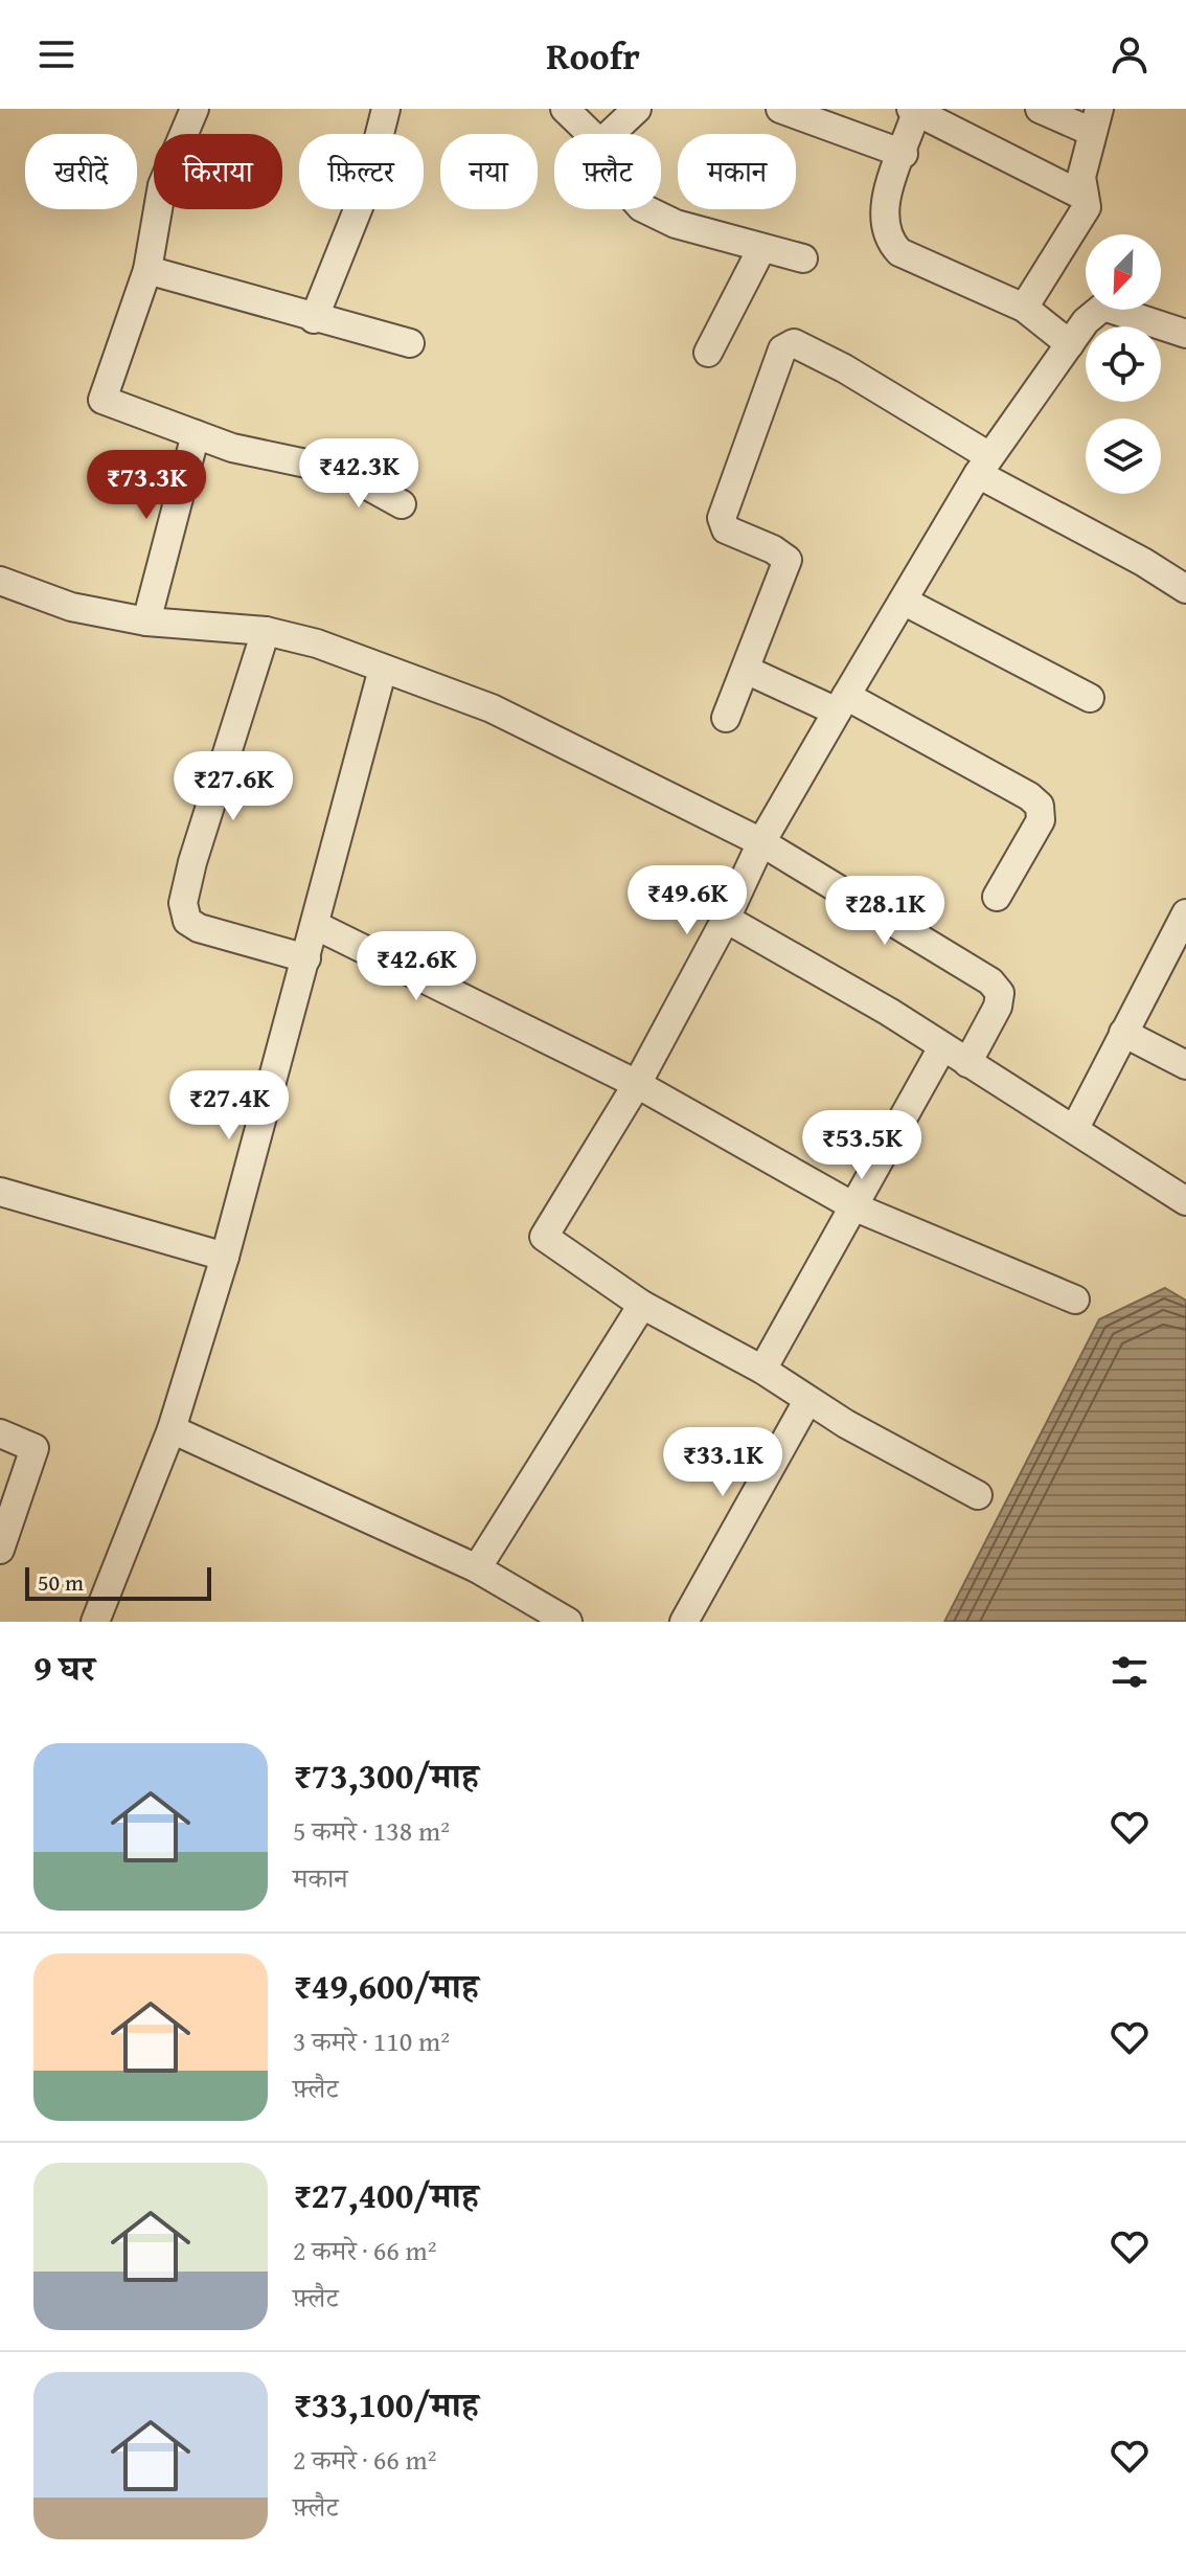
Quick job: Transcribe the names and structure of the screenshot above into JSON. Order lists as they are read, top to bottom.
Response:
{
  "scale_bar": "50 m",
  "north": "bottom left",
  "page": {
    "header": "Roofr",
    "chip": [
      "खरीदें",
      "किराया",
      "फ़िल्टर",
      "नया",
      "फ़्लैट",
      "मकान"
    ],
    "price": [
      "₹42.3K",
      "₹73.3K",
      "₹27.6K",
      "₹49.6K",
      "₹28.1K",
      "₹42.6K",
      "₹27.4K",
      "₹53.5K",
      "₹33.1K"
    ],
    "scale": "50 m",
    "heading": "9 घर",
    "list": [
      {
        "name": "₹73,300/माह",
        "note": "5 कमरे · 138 m² · मकान"
      },
      {
        "name": "₹49,600/माह",
        "note": "3 कमरे · 110 m² · फ़्लैट"
      },
      {
        "name": "₹27,400/माह",
        "note": "2 कमरे · 66 m² · फ़्लैट"
      },
      {
        "name": "₹33,100/माह",
        "note": "2 कमरे · 66 m² · फ़्लैट"
      }
    ]
  }
}
